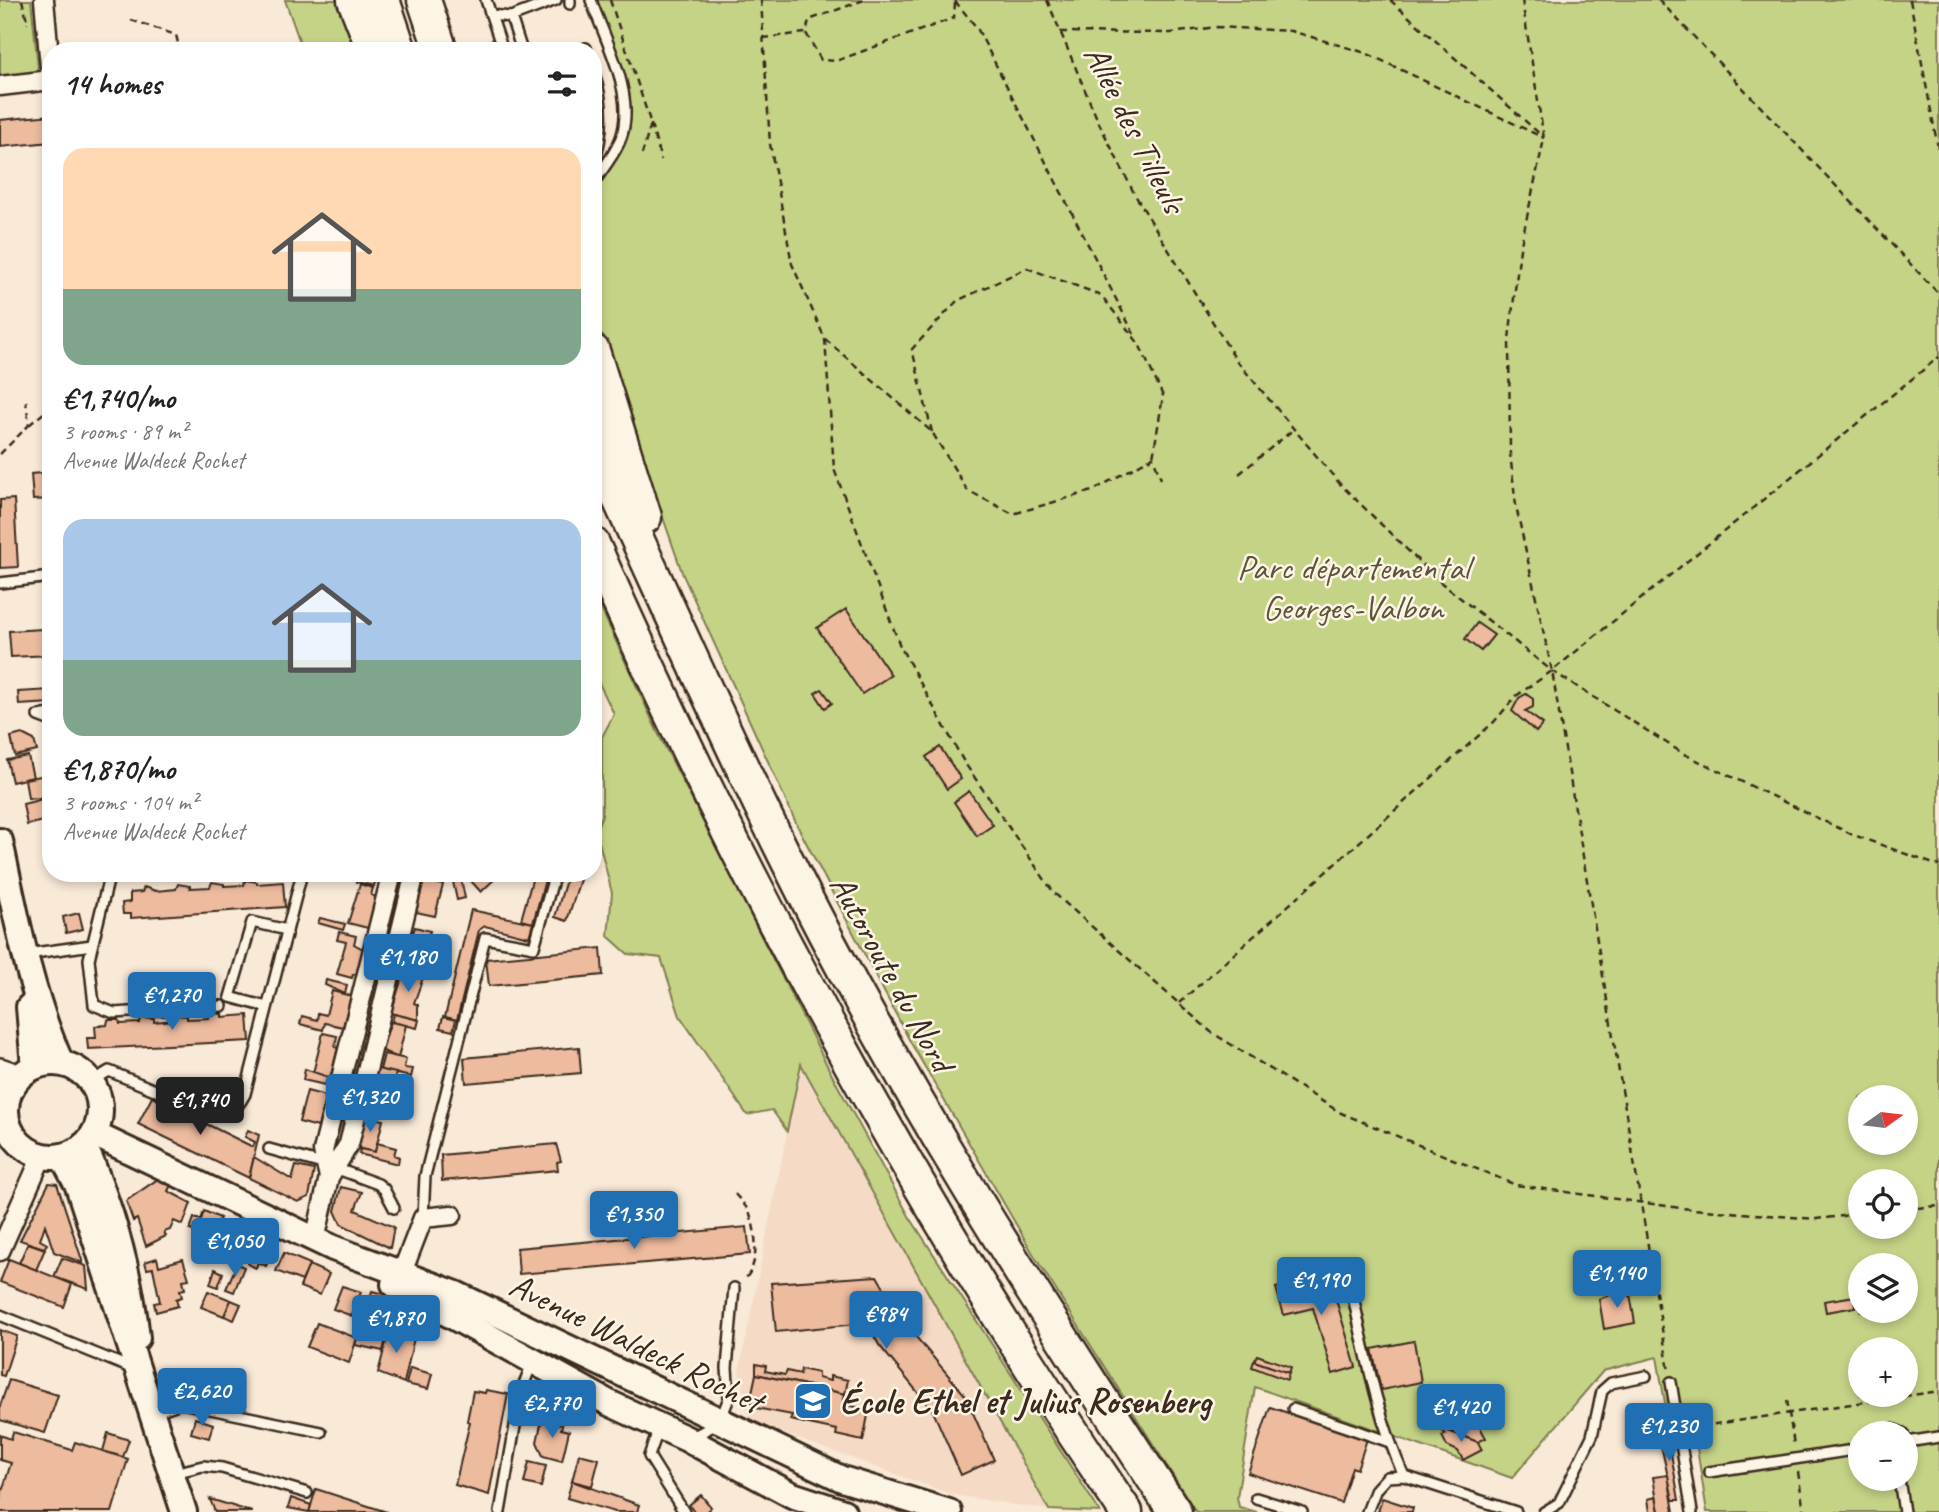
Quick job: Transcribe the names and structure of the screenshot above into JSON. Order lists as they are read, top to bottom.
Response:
{
  "streets": {
    "highway": ["Autoroute du Nord"],
    "main road": ["Avenue Waldeck Rochet"],
    "path": ["Allée des Tilleuls"]
  },
  "parks": ["Parc départemental Georges-Valbon"],
  "places": {
    "school or university": ["École Ethel et Julius Rosenberg"]
  },
  "north": "right",
  "page": {
    "heading": "14 homes",
    "list": [
      {
        "name": "€1,740/mo",
        "note": "3 rooms · 89 m² · Avenue Waldeck Rochet"
      },
      {
        "name": "€1,870/mo",
        "note": "3 rooms · 104 m² · Avenue Waldeck Rochet"
      }
    ],
    "price": [
      "€1,180",
      "€1,270",
      "€1,320",
      "€1,740",
      "€1,350",
      "€1,050",
      "€1,140",
      "€1,190",
      "€984",
      "€1,870",
      "€2,620",
      "€2,770",
      "€1,420",
      "€1,230"
    ],
    "map_buttons": ["+", "−"]
  }
}
